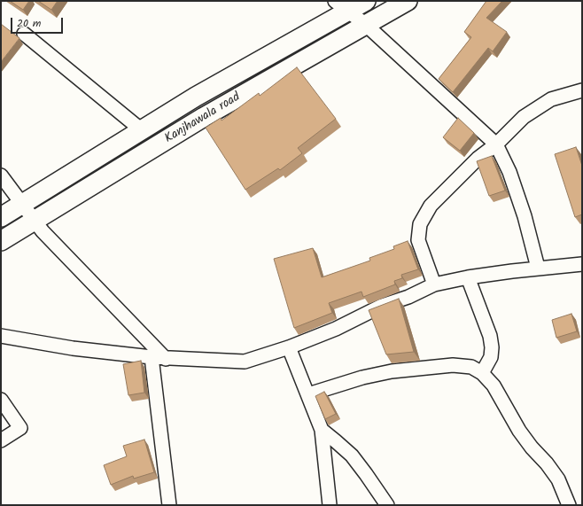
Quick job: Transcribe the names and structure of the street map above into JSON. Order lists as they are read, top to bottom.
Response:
{
  "streets": {
    "main road": ["Kanjhawala road"]
  },
  "scale_bar": "20 m"
}
